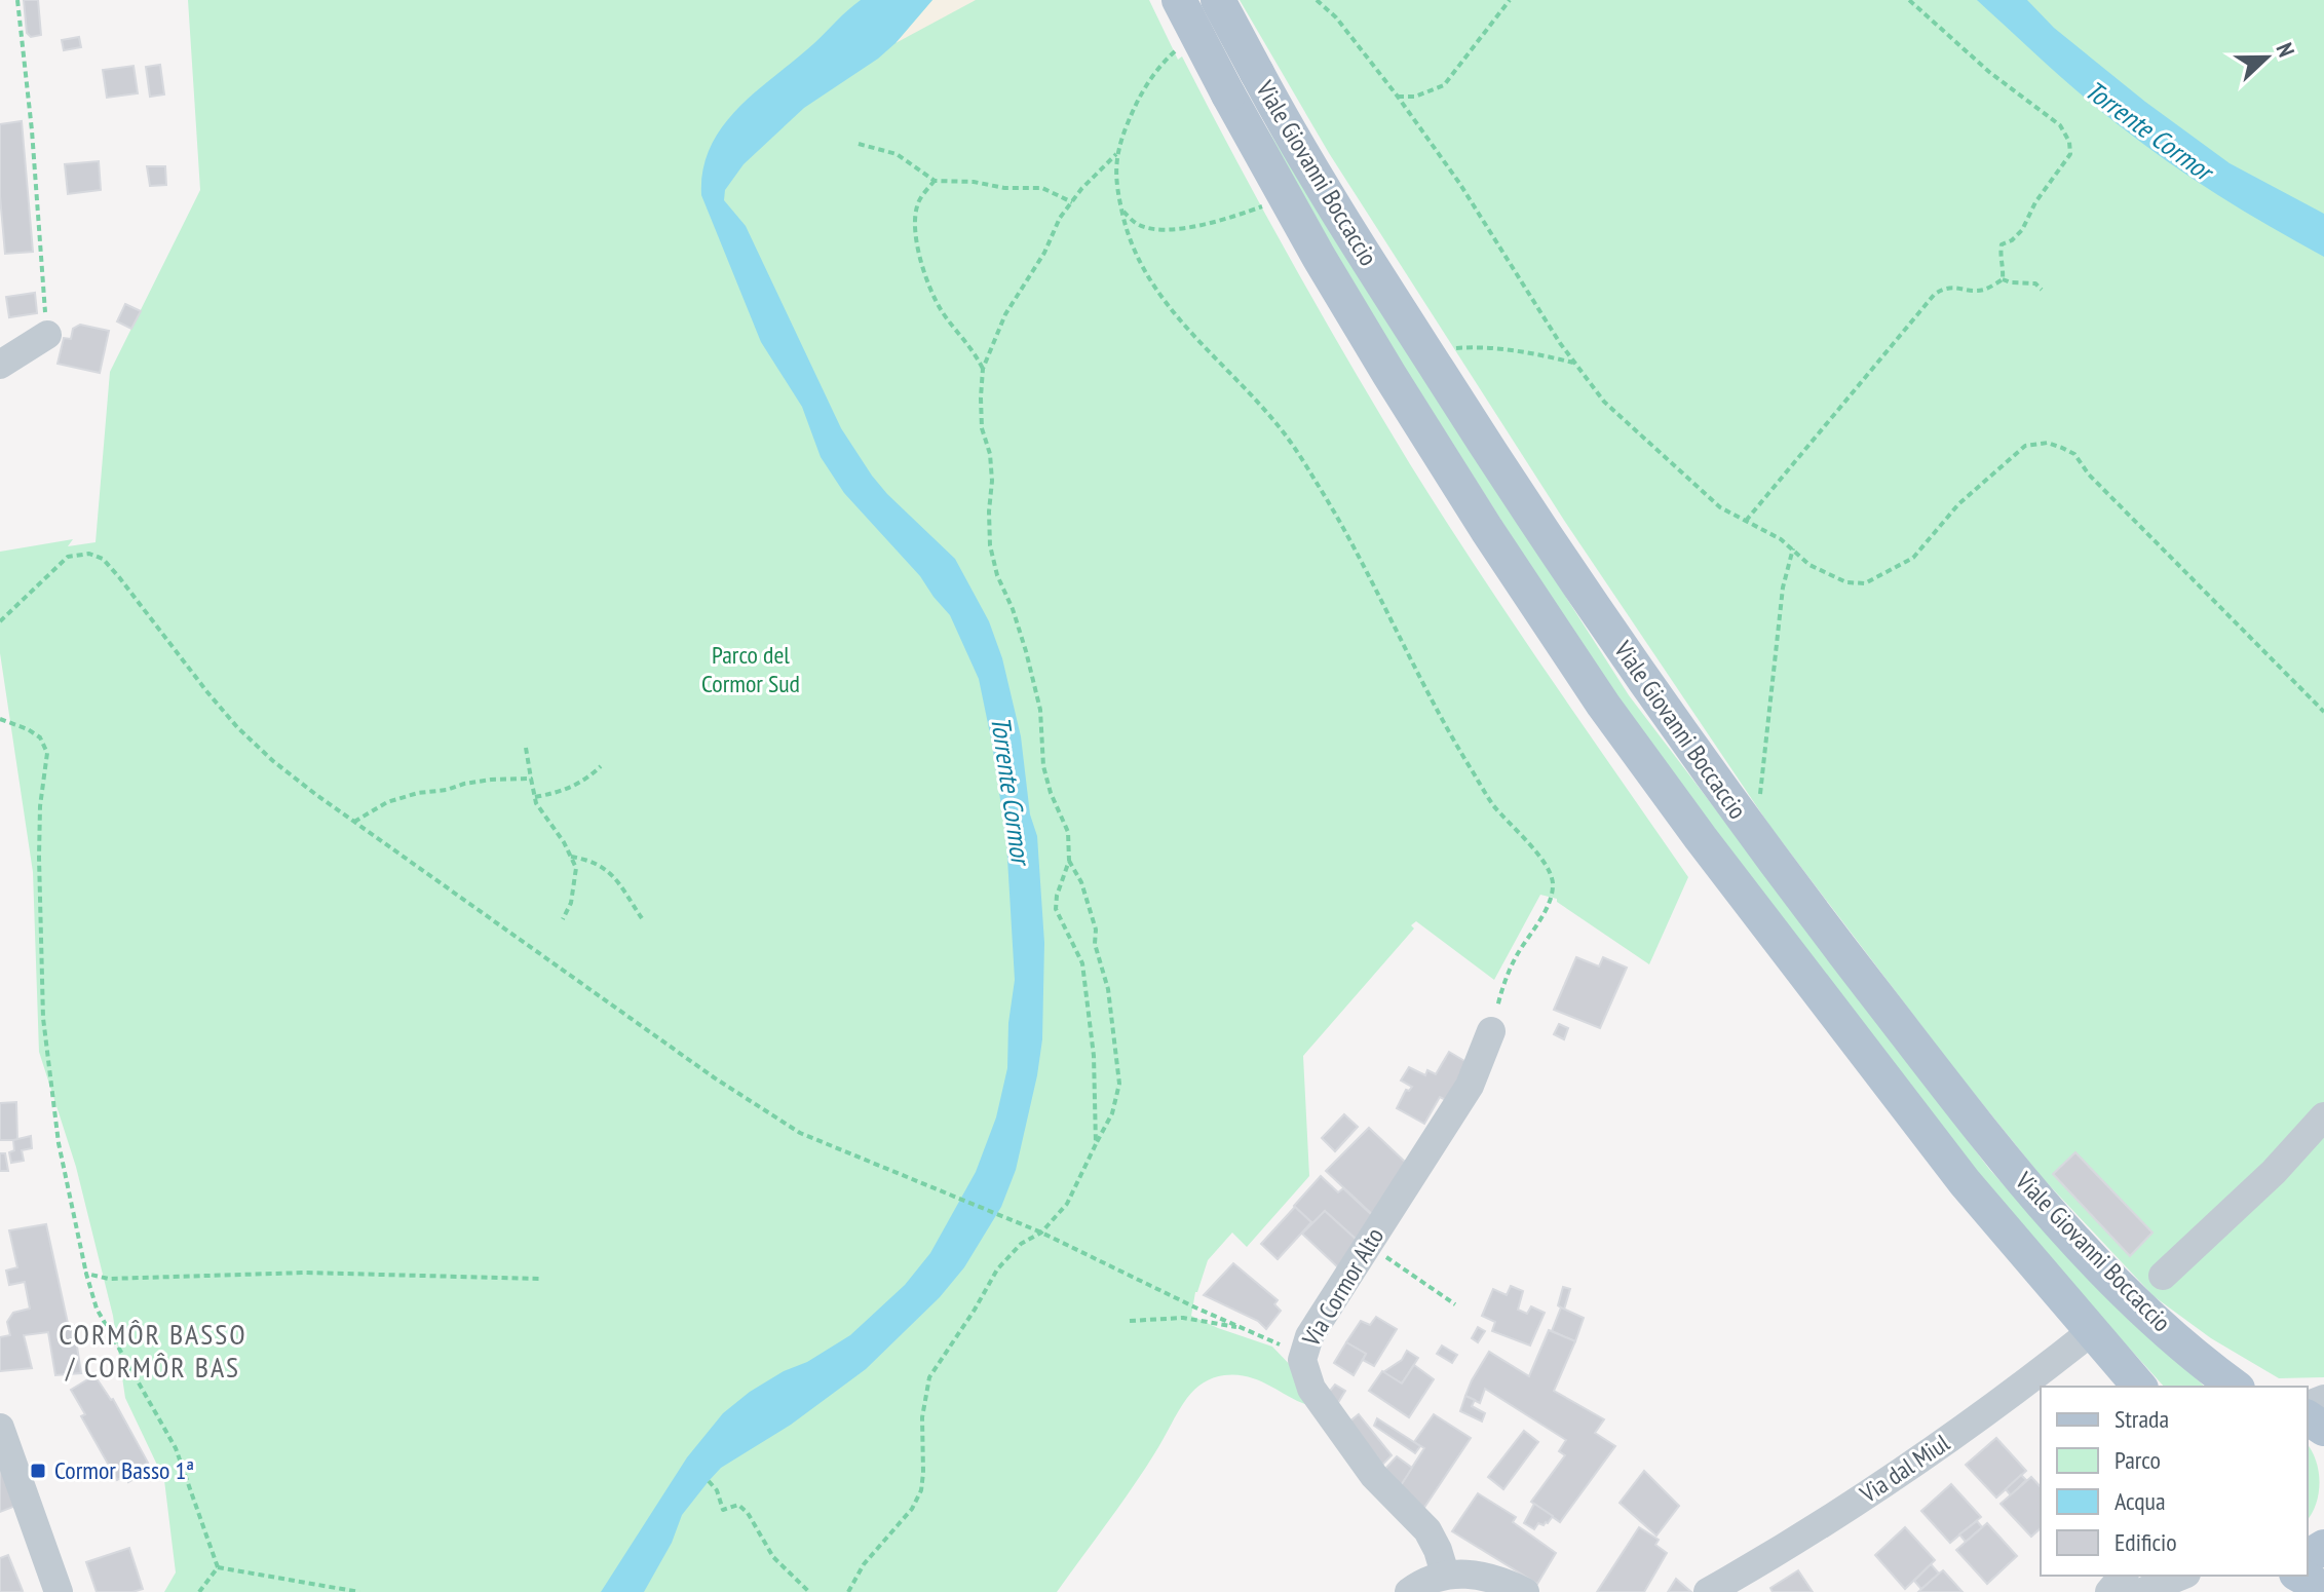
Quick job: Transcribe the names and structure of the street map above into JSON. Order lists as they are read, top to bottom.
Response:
{
  "streets": {
    "main road": ["Viale Giovanni Boccaccio"],
    "street": ["Via Cormor Alto", "Via dal Miul"]
  },
  "crossings": [
    ["Viale Giovanni Boccaccio", "Via dal Miul"]
  ],
  "districts": ["CORMÔR BASSO / CORMÔR BAS"],
  "water": ["Torrente Cormor"],
  "parks": ["Parco del Cormor Sud"],
  "places": {
    "transit": ["Cormor Basso 1ª"]
  },
  "legend": [
    "Strada",
    "Parco",
    "Acqua",
    "Edificio"
  ],
  "north": "right"
}
